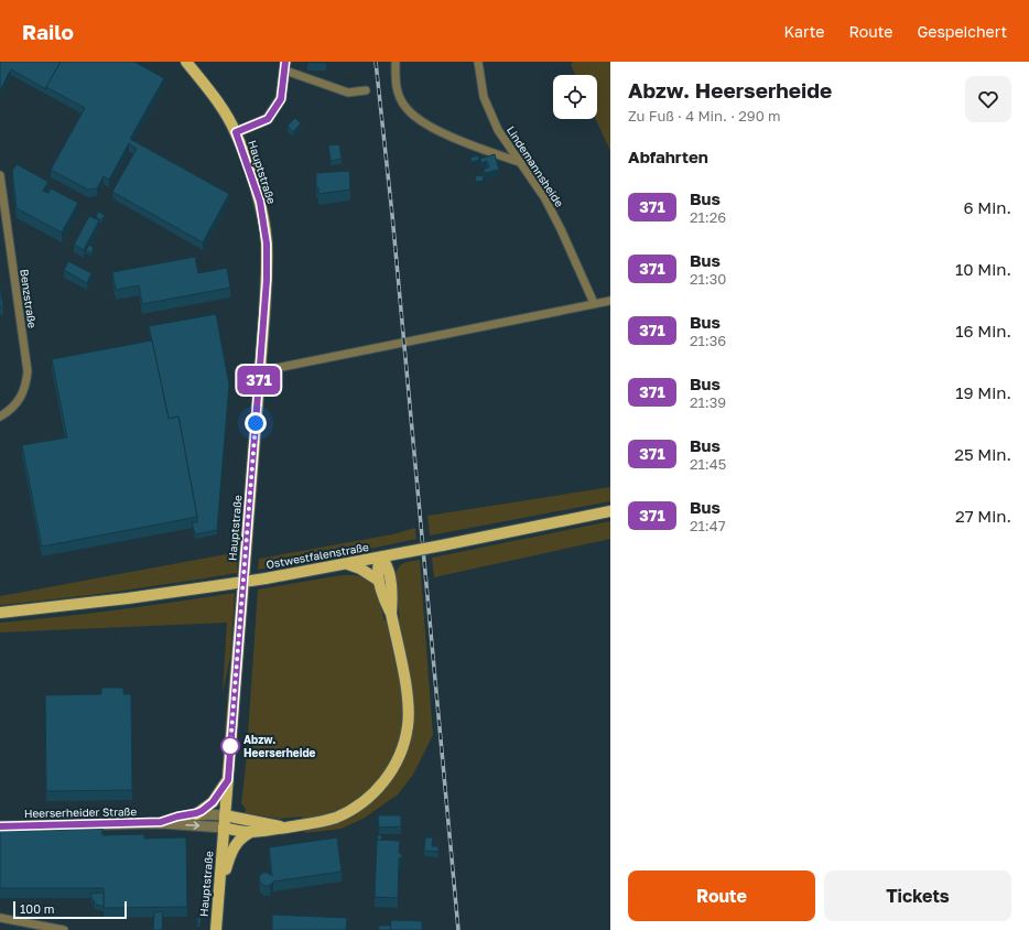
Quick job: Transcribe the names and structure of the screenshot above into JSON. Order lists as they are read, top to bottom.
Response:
{
  "streets": {
    "main road": ["Hauptstraße", "Ostwestfalenstraße"],
    "street": ["Lindemannsheide", "Benzstraße", "Heerserheider Straße"]
  },
  "crossings": [
    ["Hauptstraße", "Heerserheider Straße"]
  ],
  "places": ["Abzw. Heerserheide"],
  "lines": ["bus line 371"],
  "scale_bar": "100 m",
  "page": {
    "header": "Railo",
    "nav": ["Karte", "Route", "Gespeichert"],
    "on_map": "371",
    "heading": [
      ["Abzw. Heerserheide", "Zu Fuß · 4 Min. · 290 m"],
      "Abfahrten"
    ],
    "list": [
      {
        "mark": "371",
        "name": "Bus",
        "note": "21:26",
        "value": "6 Min."
      },
      {
        "mark": "371",
        "name": "Bus",
        "note": "21:30",
        "value": "10 Min."
      },
      {
        "mark": "371",
        "name": "Bus",
        "note": "21:36",
        "value": "16 Min."
      },
      {
        "mark": "371",
        "name": "Bus",
        "note": "21:39",
        "value": "19 Min."
      },
      {
        "mark": "371",
        "name": "Bus",
        "note": "21:45",
        "value": "25 Min."
      },
      {
        "mark": "371",
        "name": "Bus",
        "note": "21:47",
        "value": "27 Min."
      }
    ],
    "buttons": ["Route", "Tickets"],
    "scale": "100 m"
  }
}
